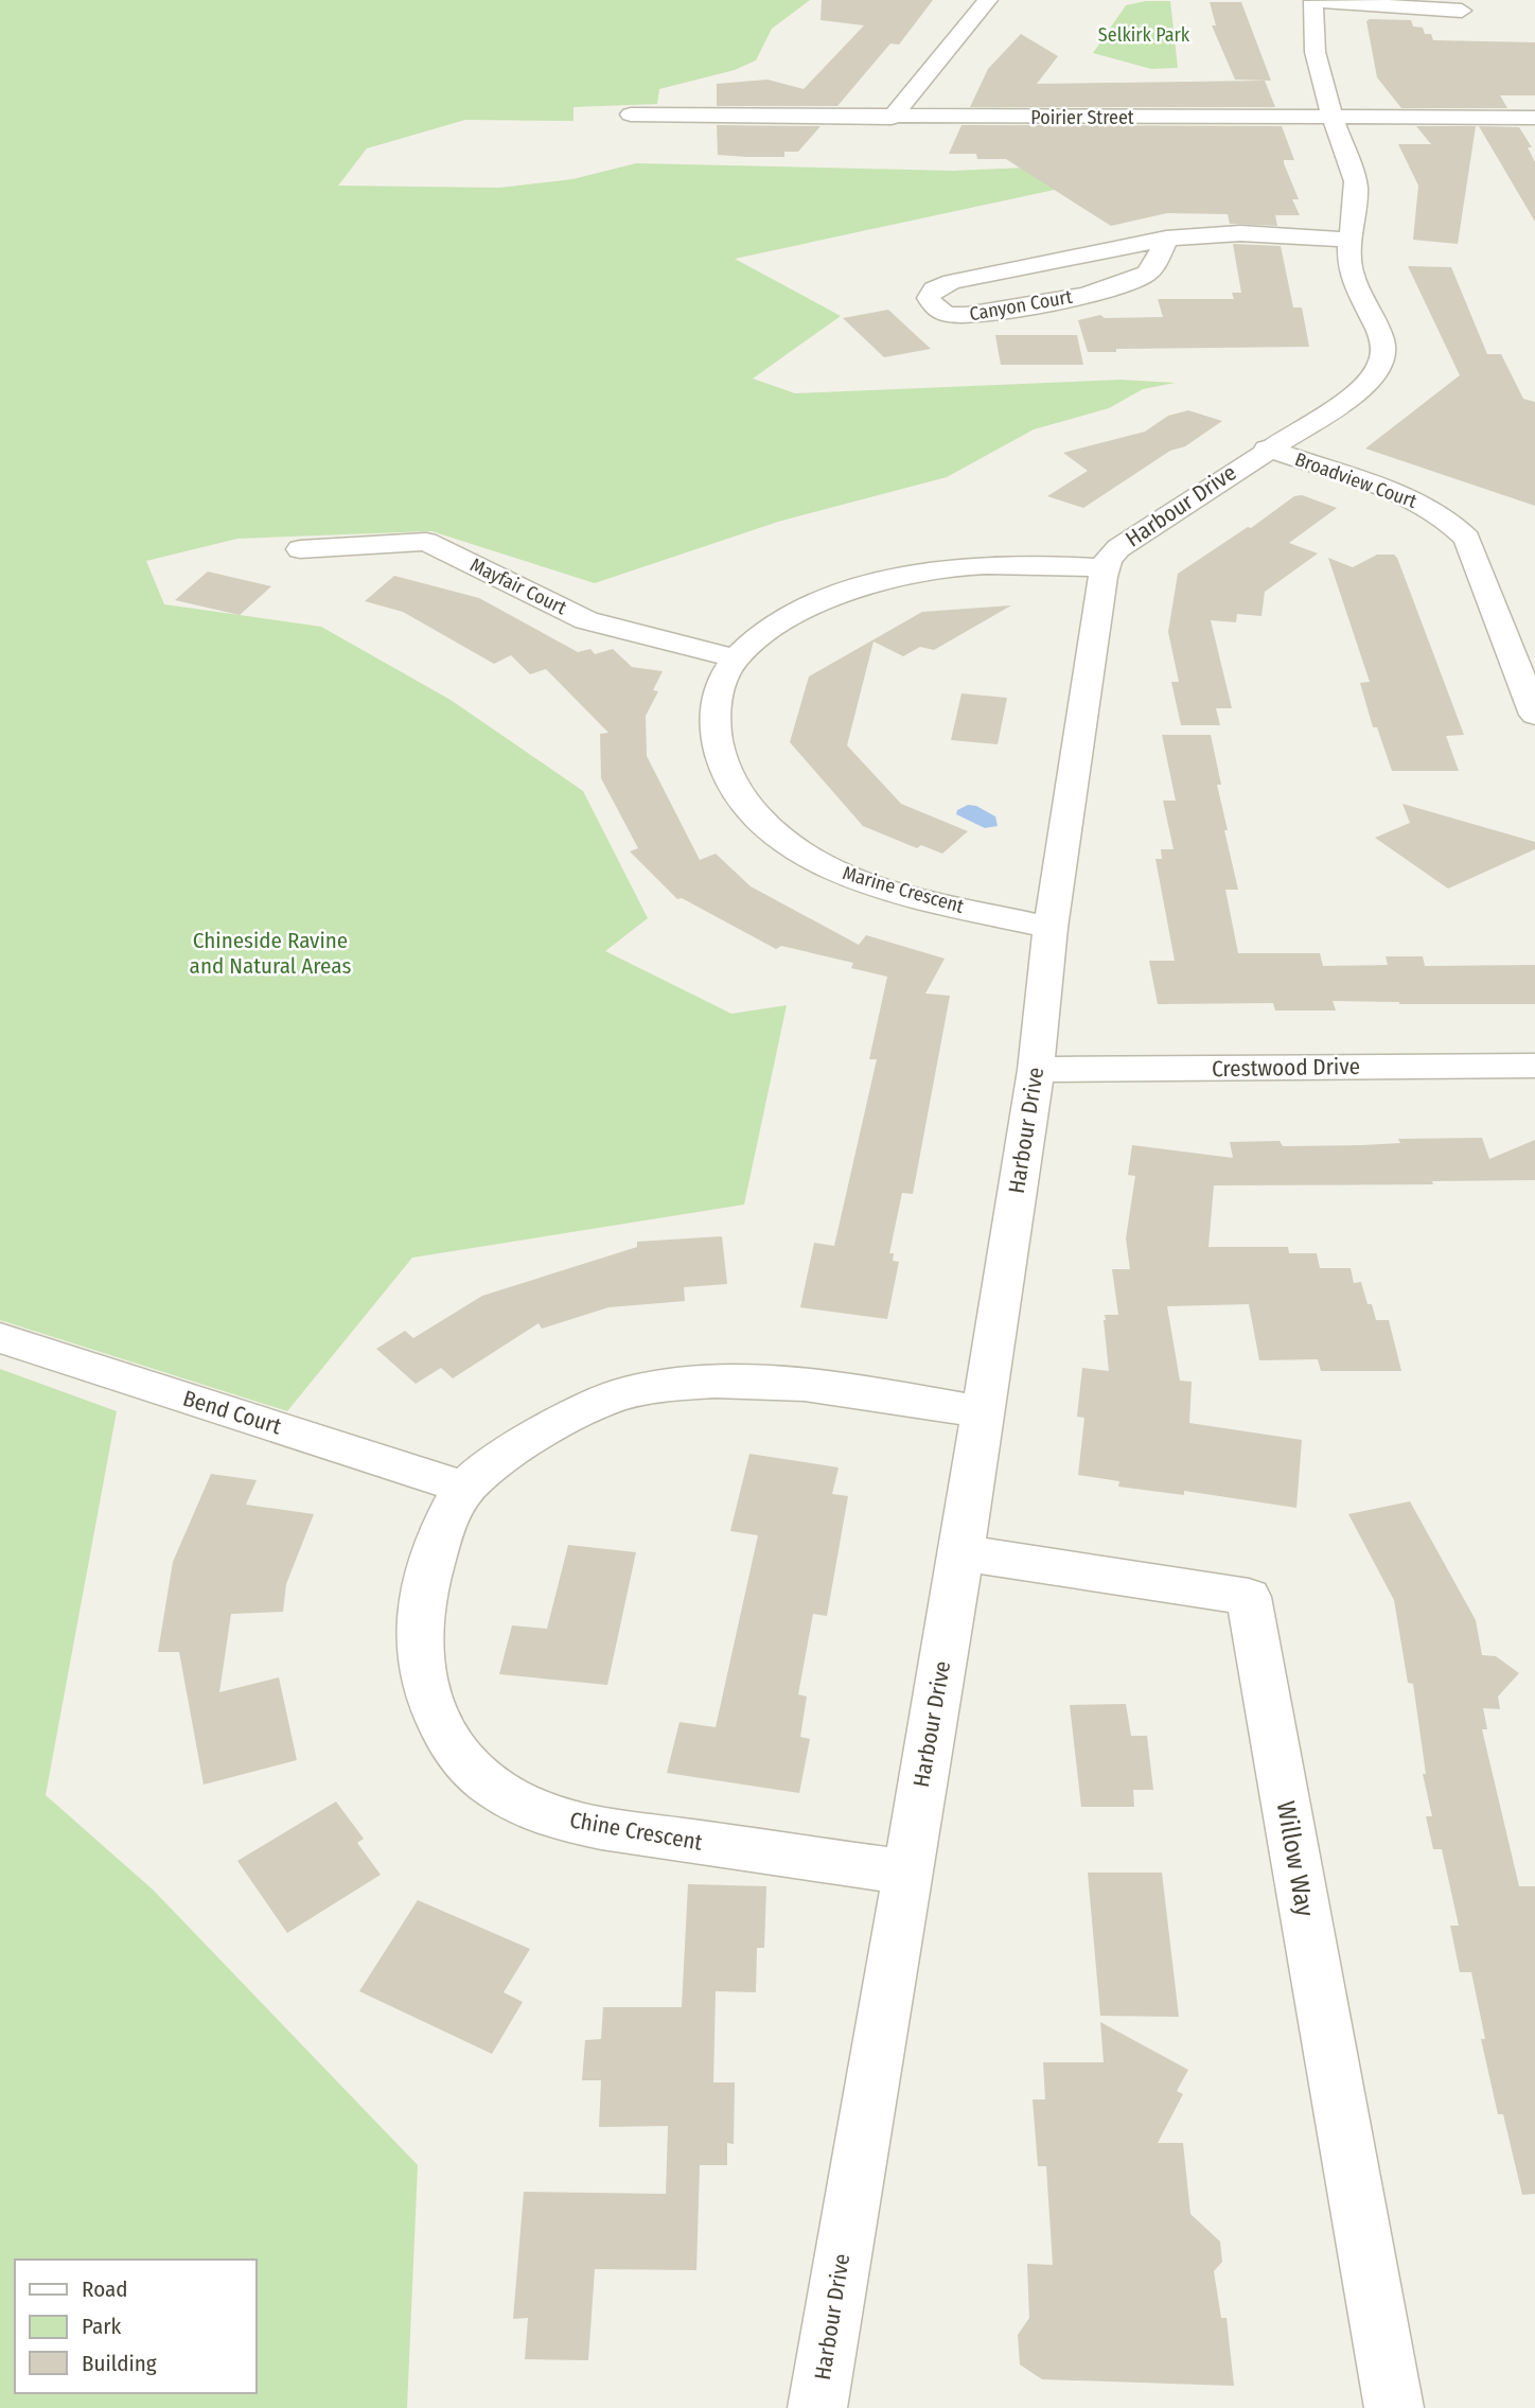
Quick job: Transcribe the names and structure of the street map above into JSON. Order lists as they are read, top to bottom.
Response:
{
  "streets": {
    "street": [
      "Poirier Street",
      "Canyon Court",
      "Broadview Court",
      "Harbour Drive",
      "Mayfair Court",
      "Marine Crescent",
      "Crestwood Drive",
      "Bend Court",
      "Chine Crescent",
      "Willow Way"
    ]
  },
  "crossings": [
    ["Poirier Street", "Harbour Drive"],
    ["Canyon Court", "Harbour Drive"],
    ["Broadview Court", "Harbour Drive"],
    ["Harbour Drive", "Marine Crescent"],
    ["Harbour Drive", "Crestwood Drive"],
    ["Harbour Drive", "Chine Crescent"],
    ["Harbour Drive", "Willow Way"],
    ["Mayfair Court", "Marine Crescent"],
    ["Bend Court", "Chine Crescent"]
  ],
  "parks": ["Selkirk Park", "Chineside Ravine and Natural Areas"],
  "legend": ["Road", "Park", "Building"]
}
